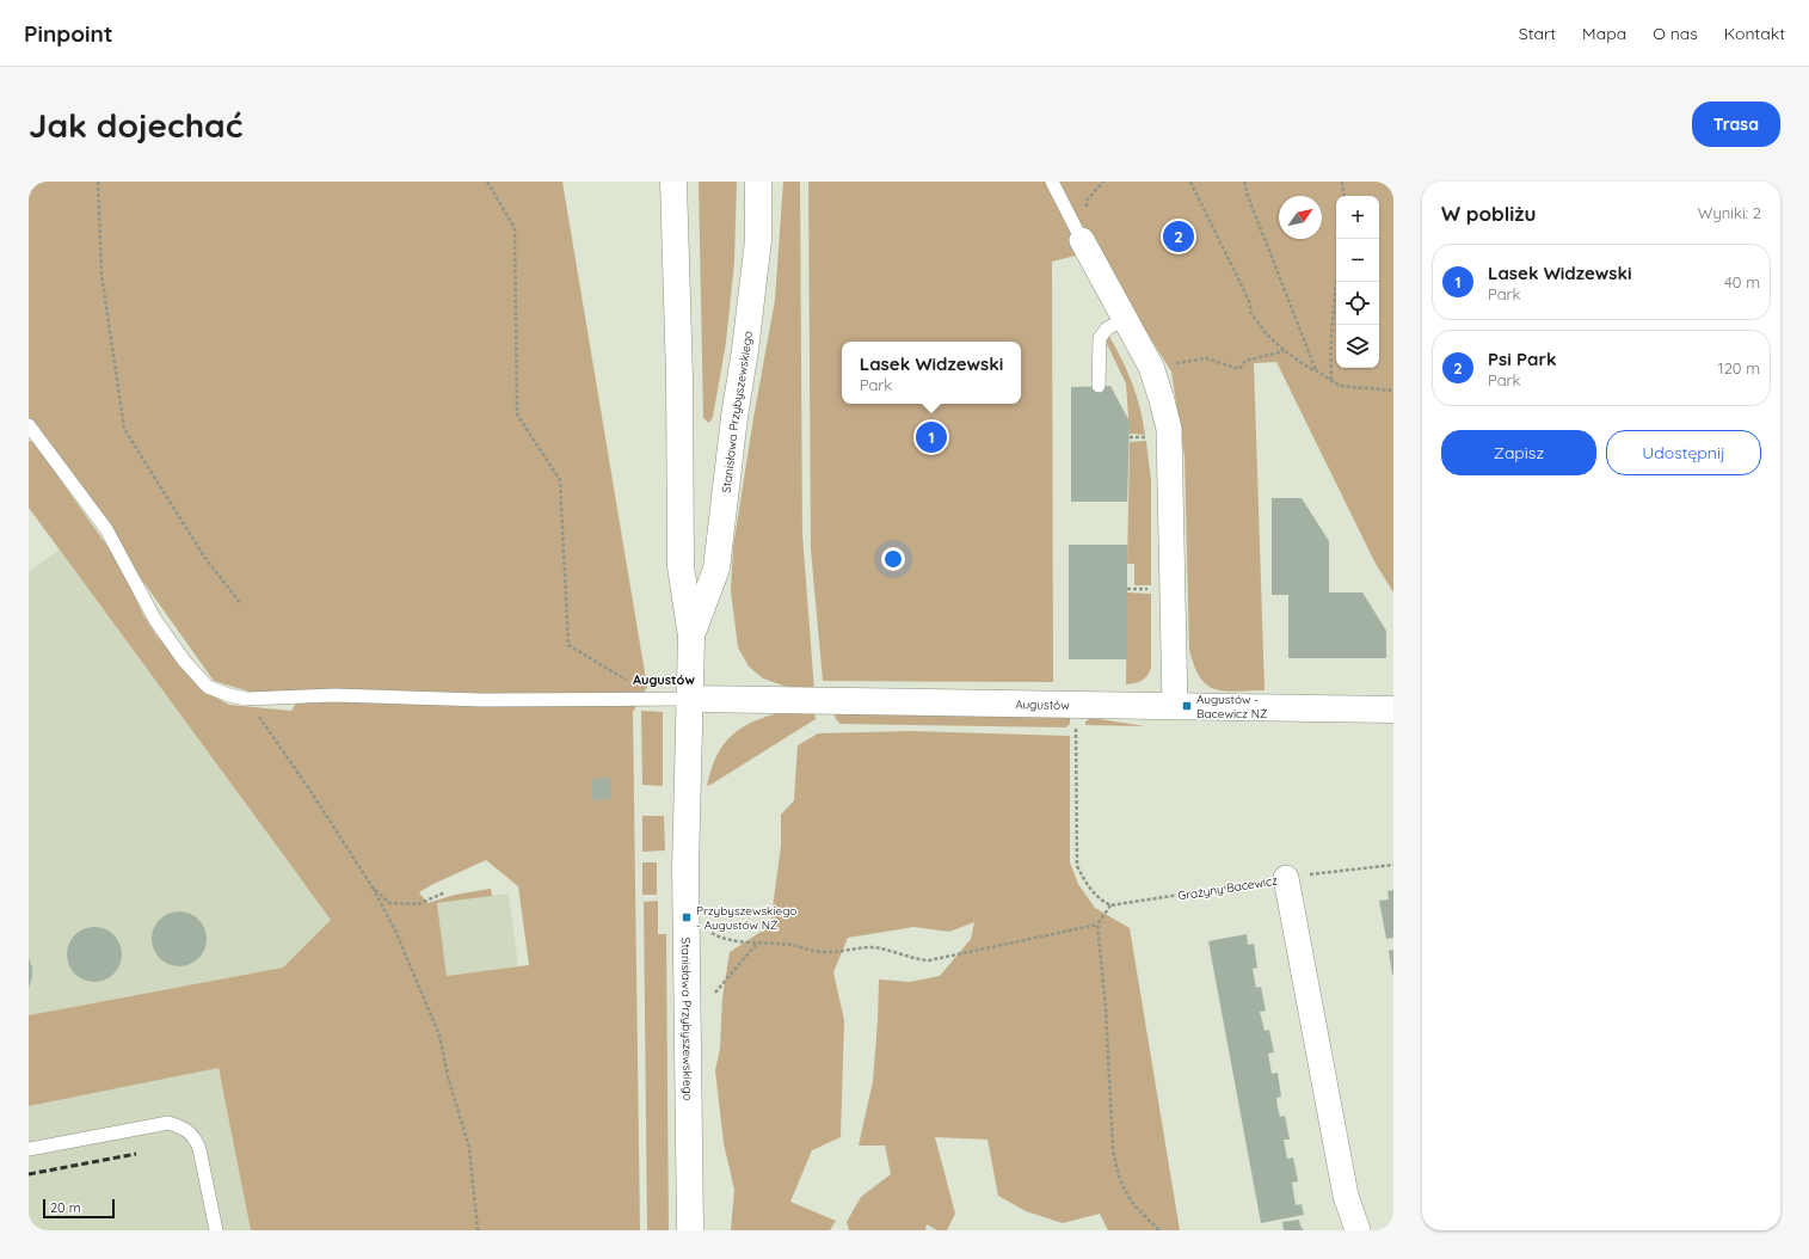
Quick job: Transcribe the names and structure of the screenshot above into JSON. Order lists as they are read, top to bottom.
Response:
{
  "streets": {
    "street": ["Stanisława Przybyszewskiego", "Augustów", "Grażyny Bacewicz"]
  },
  "crossings": [
    ["Stanisława Przybyszewskiego", "Augustów"]
  ],
  "districts": ["Augustów"],
  "places": {
    "transit": ["Augustów - Bacewicz NŻ", "Przybyszewskiego - Augustów NŻ"]
  },
  "scale_bar": "20 m",
  "north": "top right",
  "page": {
    "header": "Pinpoint",
    "nav": [
      "Start",
      "Mapa",
      "O nas",
      "Kontakt"
    ],
    "buttons": [
      "Trasa",
      ["Zapisz", "Udostępnij"]
    ],
    "title": "Jak dojechać",
    "heading": ["W pobliżu", "Wyniki: 2"],
    "map_buttons": ["+", "−"],
    "pins": ["2", "1"],
    "list": [
      {
        "mark": "1",
        "name": "Lasek Widzewski",
        "note": "Park",
        "value": "40 m"
      },
      {
        "mark": "2",
        "name": "Psi Park",
        "note": "Park",
        "value": "120 m"
      }
    ],
    "popup": ["Lasek Widzewski", "Park"],
    "scale": "20 m"
  }
}
